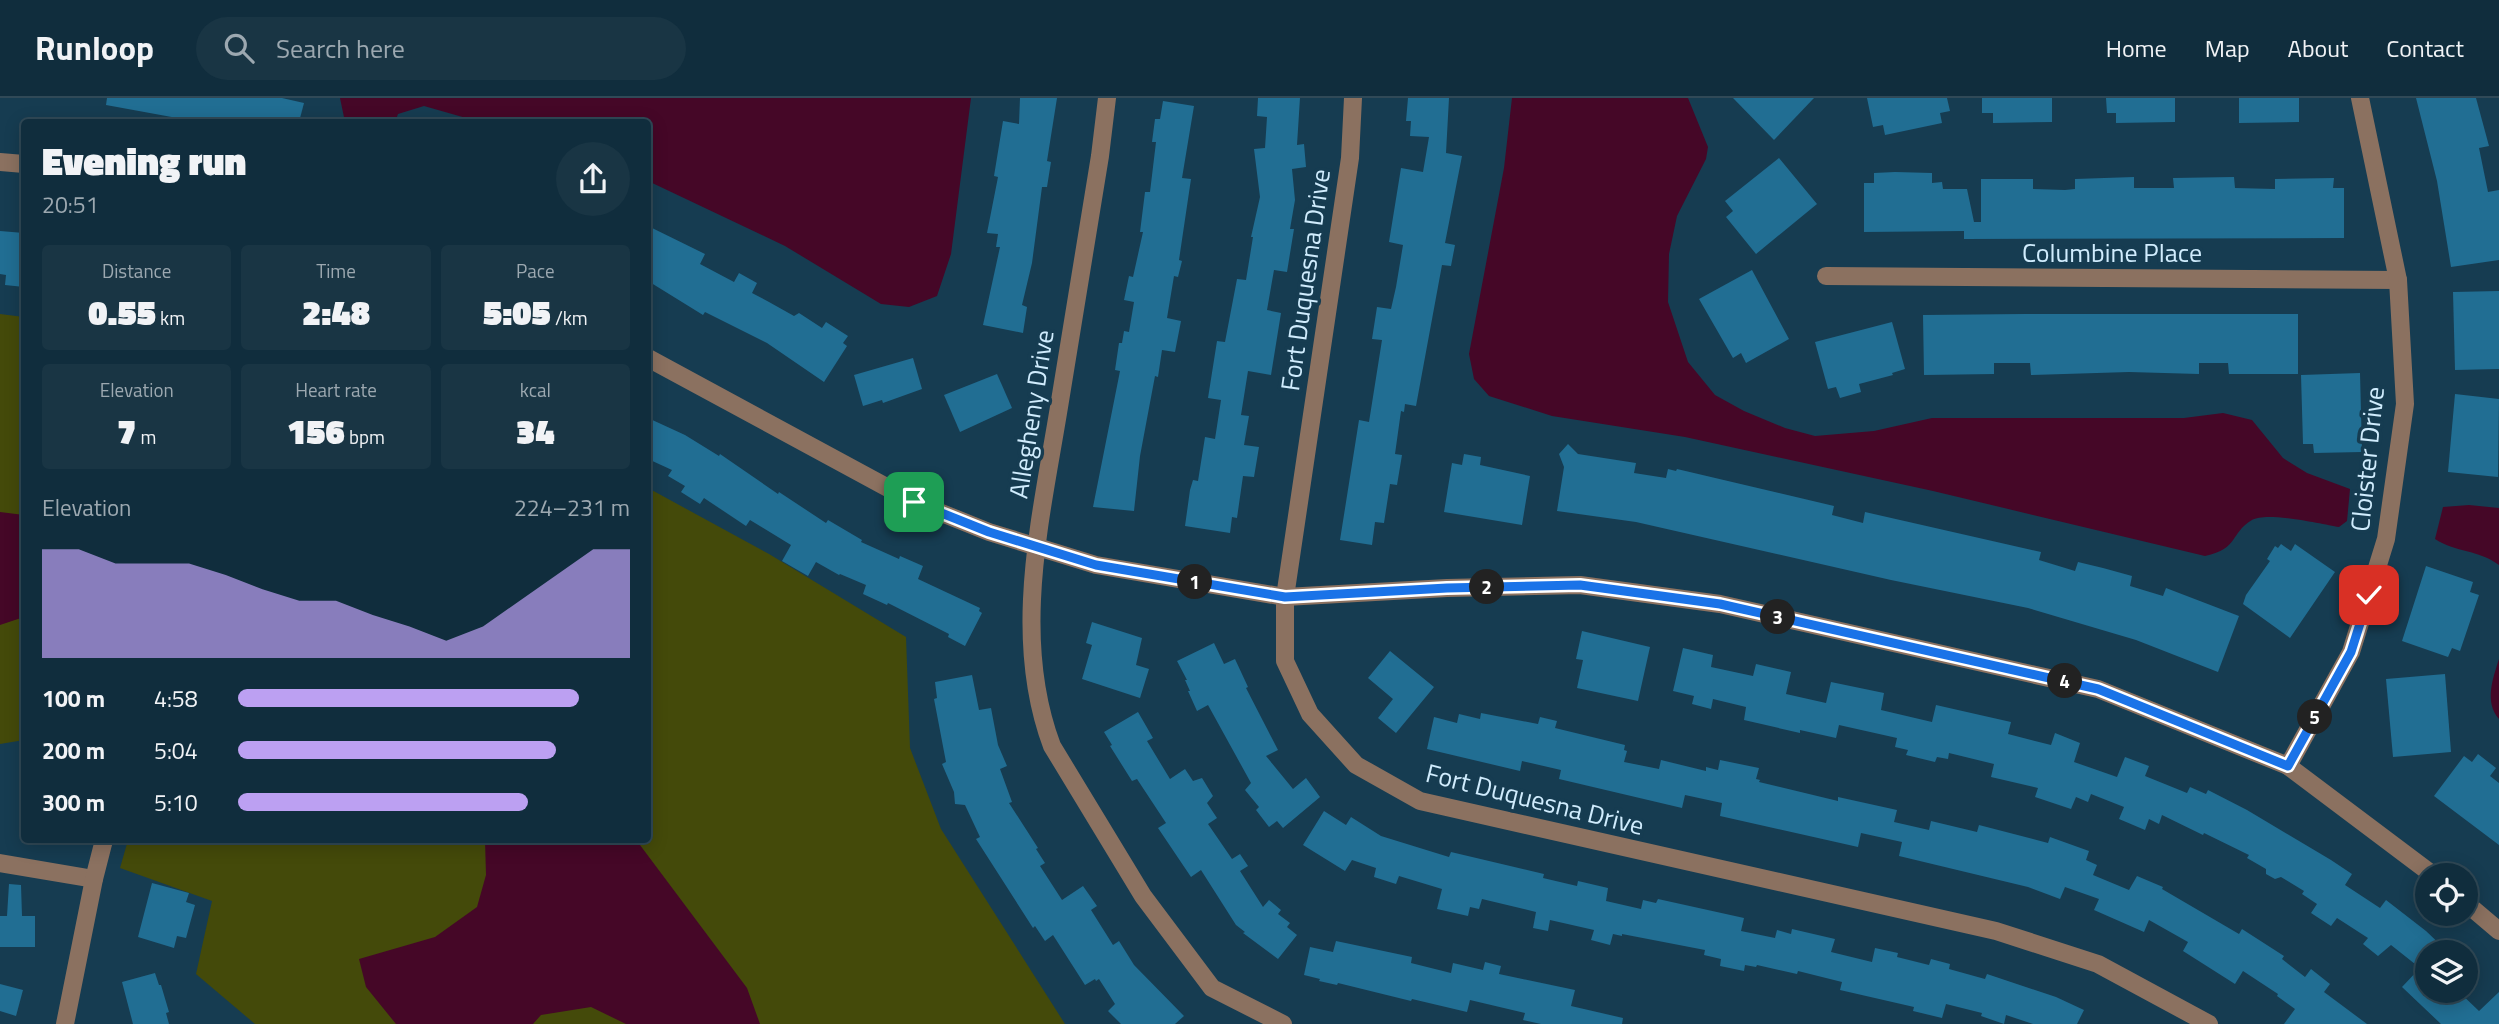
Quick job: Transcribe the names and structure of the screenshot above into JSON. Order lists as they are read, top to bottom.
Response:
{
  "streets": {
    "street": [
      "Columbine Place",
      "Fort Duquesna Drive",
      "Allegheny Drive",
      "Cloister Drive"
    ]
  },
  "crossings": [
    ["Columbine Place", "Cloister Drive"]
  ],
  "page": {
    "header": "Runloop",
    "search": "Search here",
    "nav": [
      "Home",
      "Map",
      "About",
      "Contact"
    ],
    "heading": ["Evening run", "20:51"],
    "stats": [
      ["Distance", "0.55 km"],
      ["Time", "2:48"],
      ["Pace", "5:05 /km"],
      ["Elevation", "7 m"],
      ["Heart rate", "156 bpm"],
      ["kcal", "34"]
    ],
    "chart": ["Elevation", "224–231 m"],
    "pins": [
      "1",
      "2",
      "3",
      "4",
      "5"
    ],
    "list": [
      {
        "name": "100 m",
        "note": "4:58"
      },
      {
        "name": "200 m",
        "note": "5:04"
      },
      {
        "name": "300 m",
        "note": "5:10"
      }
    ]
  }
}
